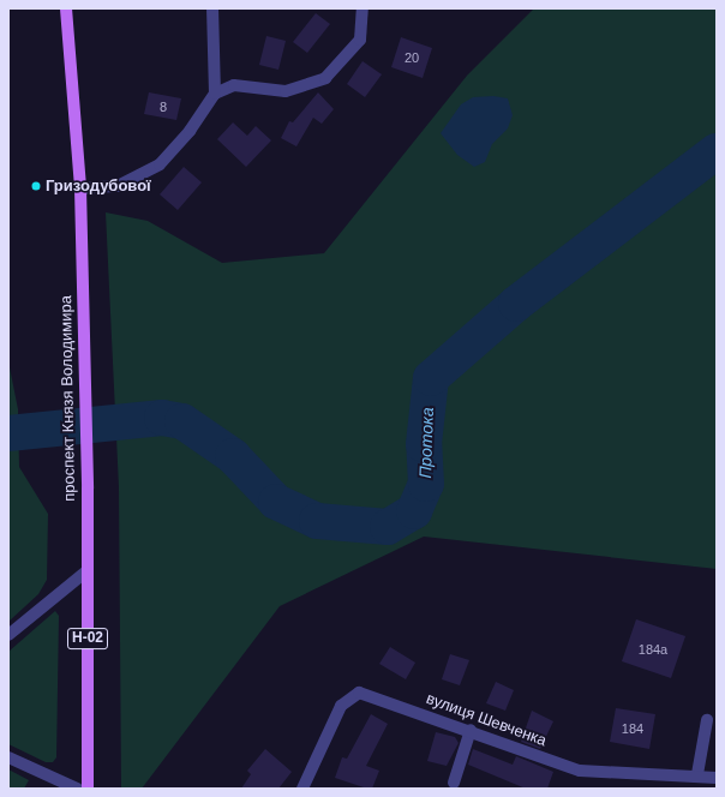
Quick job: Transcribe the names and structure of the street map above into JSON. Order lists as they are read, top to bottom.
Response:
{
  "streets": {
    "main road": ["проспект Князя Володимира", "Н-02"],
    "street": ["вулиця Шевченка"]
  },
  "water": ["Протока"],
  "places": ["Гризодубової"],
  "house_numbers": [
    "20",
    "8",
    "184а",
    "184"
  ]
}
